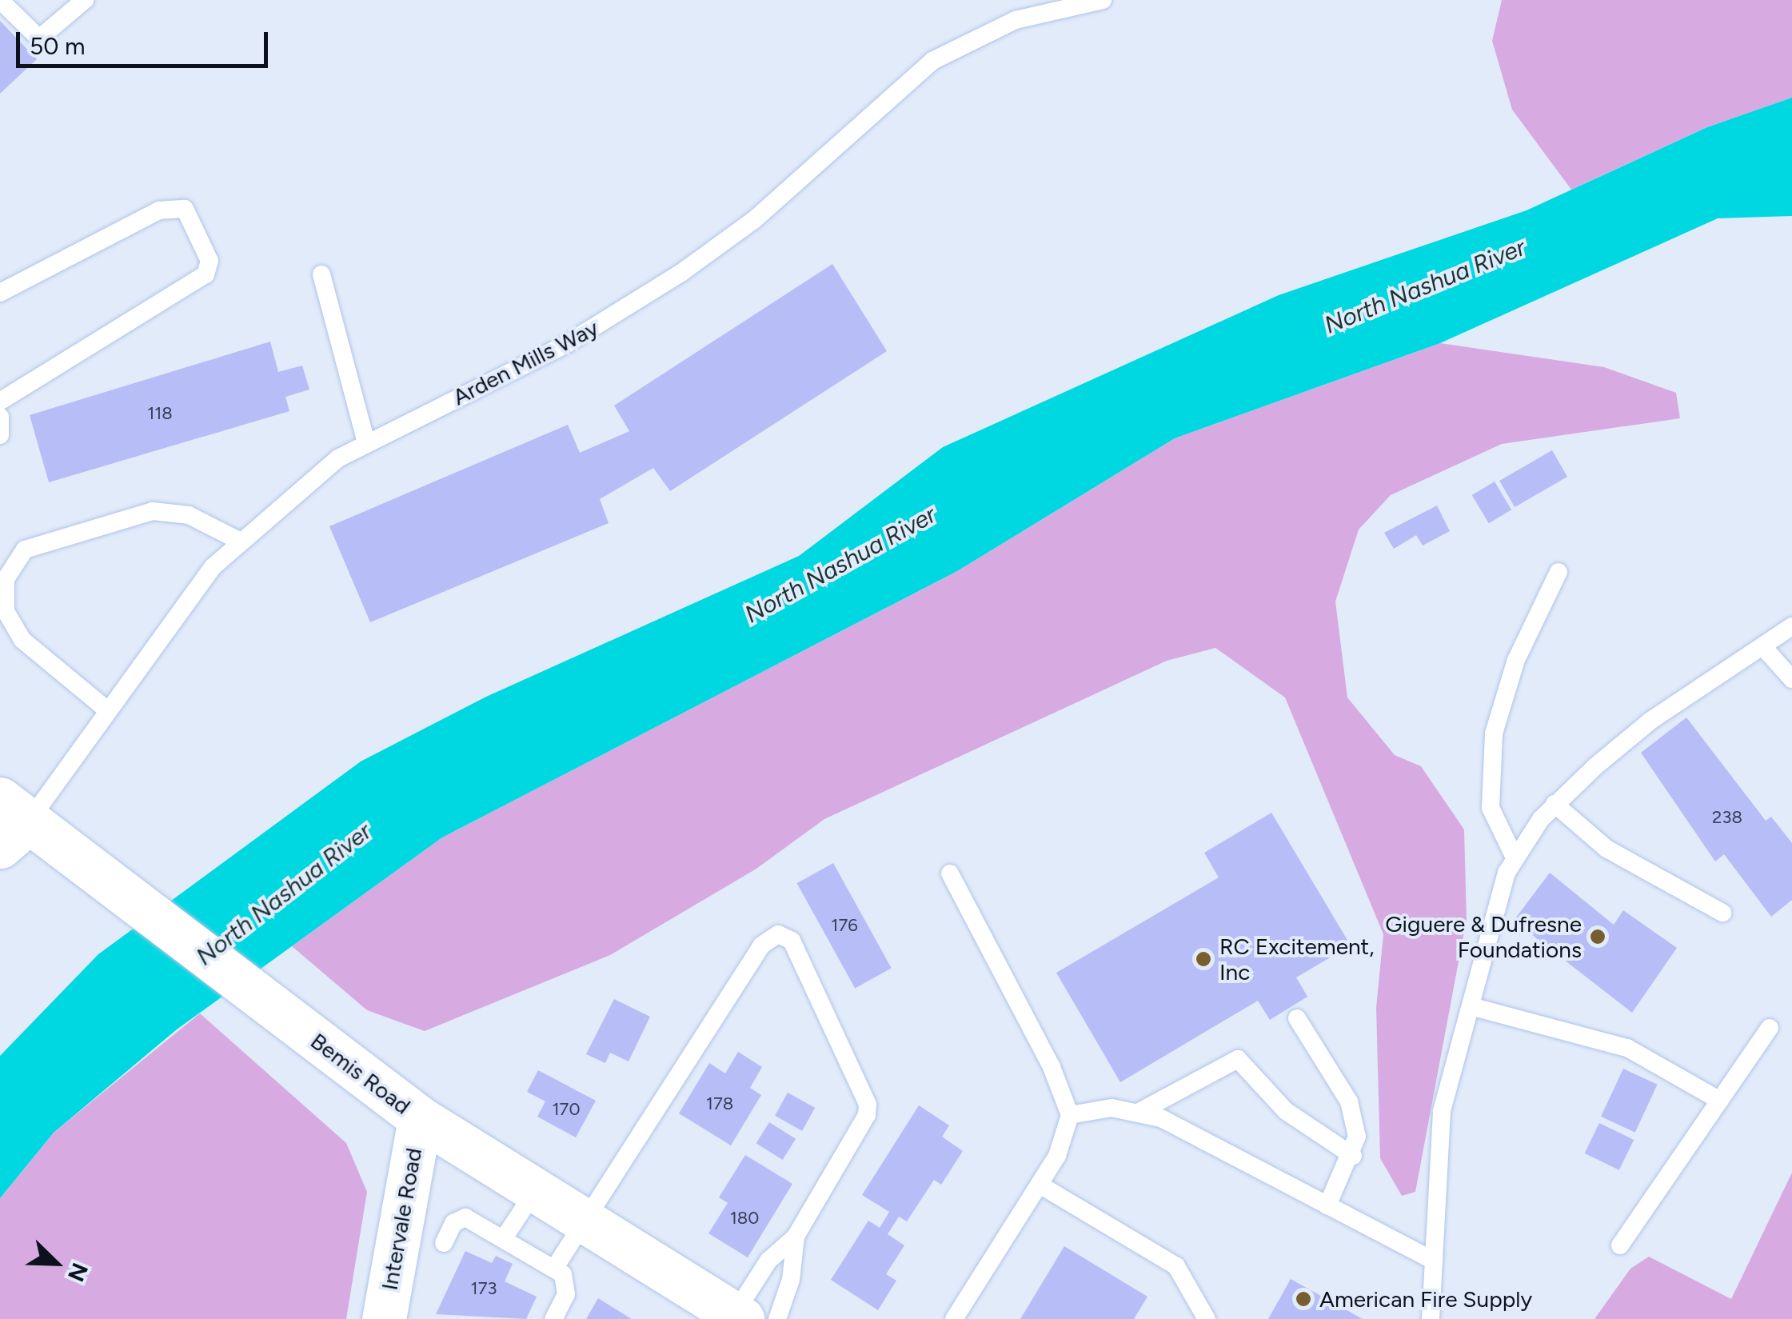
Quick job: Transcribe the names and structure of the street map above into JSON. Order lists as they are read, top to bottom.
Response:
{
  "streets": {
    "main road": ["Bemis Road", "Intervale Road"],
    "lane": ["Arden Mills Way"]
  },
  "crossings": [
    ["Arden Mills Way", "Bemis Road"],
    ["Bemis Road", "Intervale Road"]
  ],
  "water": ["North Nashua River"],
  "places": ["Giguere & Dufresne Foundations", "RC Excitement, Inc", "American Fire Supply"],
  "house_numbers": [
    "118",
    "238",
    "176",
    "178",
    "170",
    "180",
    "173"
  ],
  "scale_bar": "50 m",
  "north": "bottom right"
}
